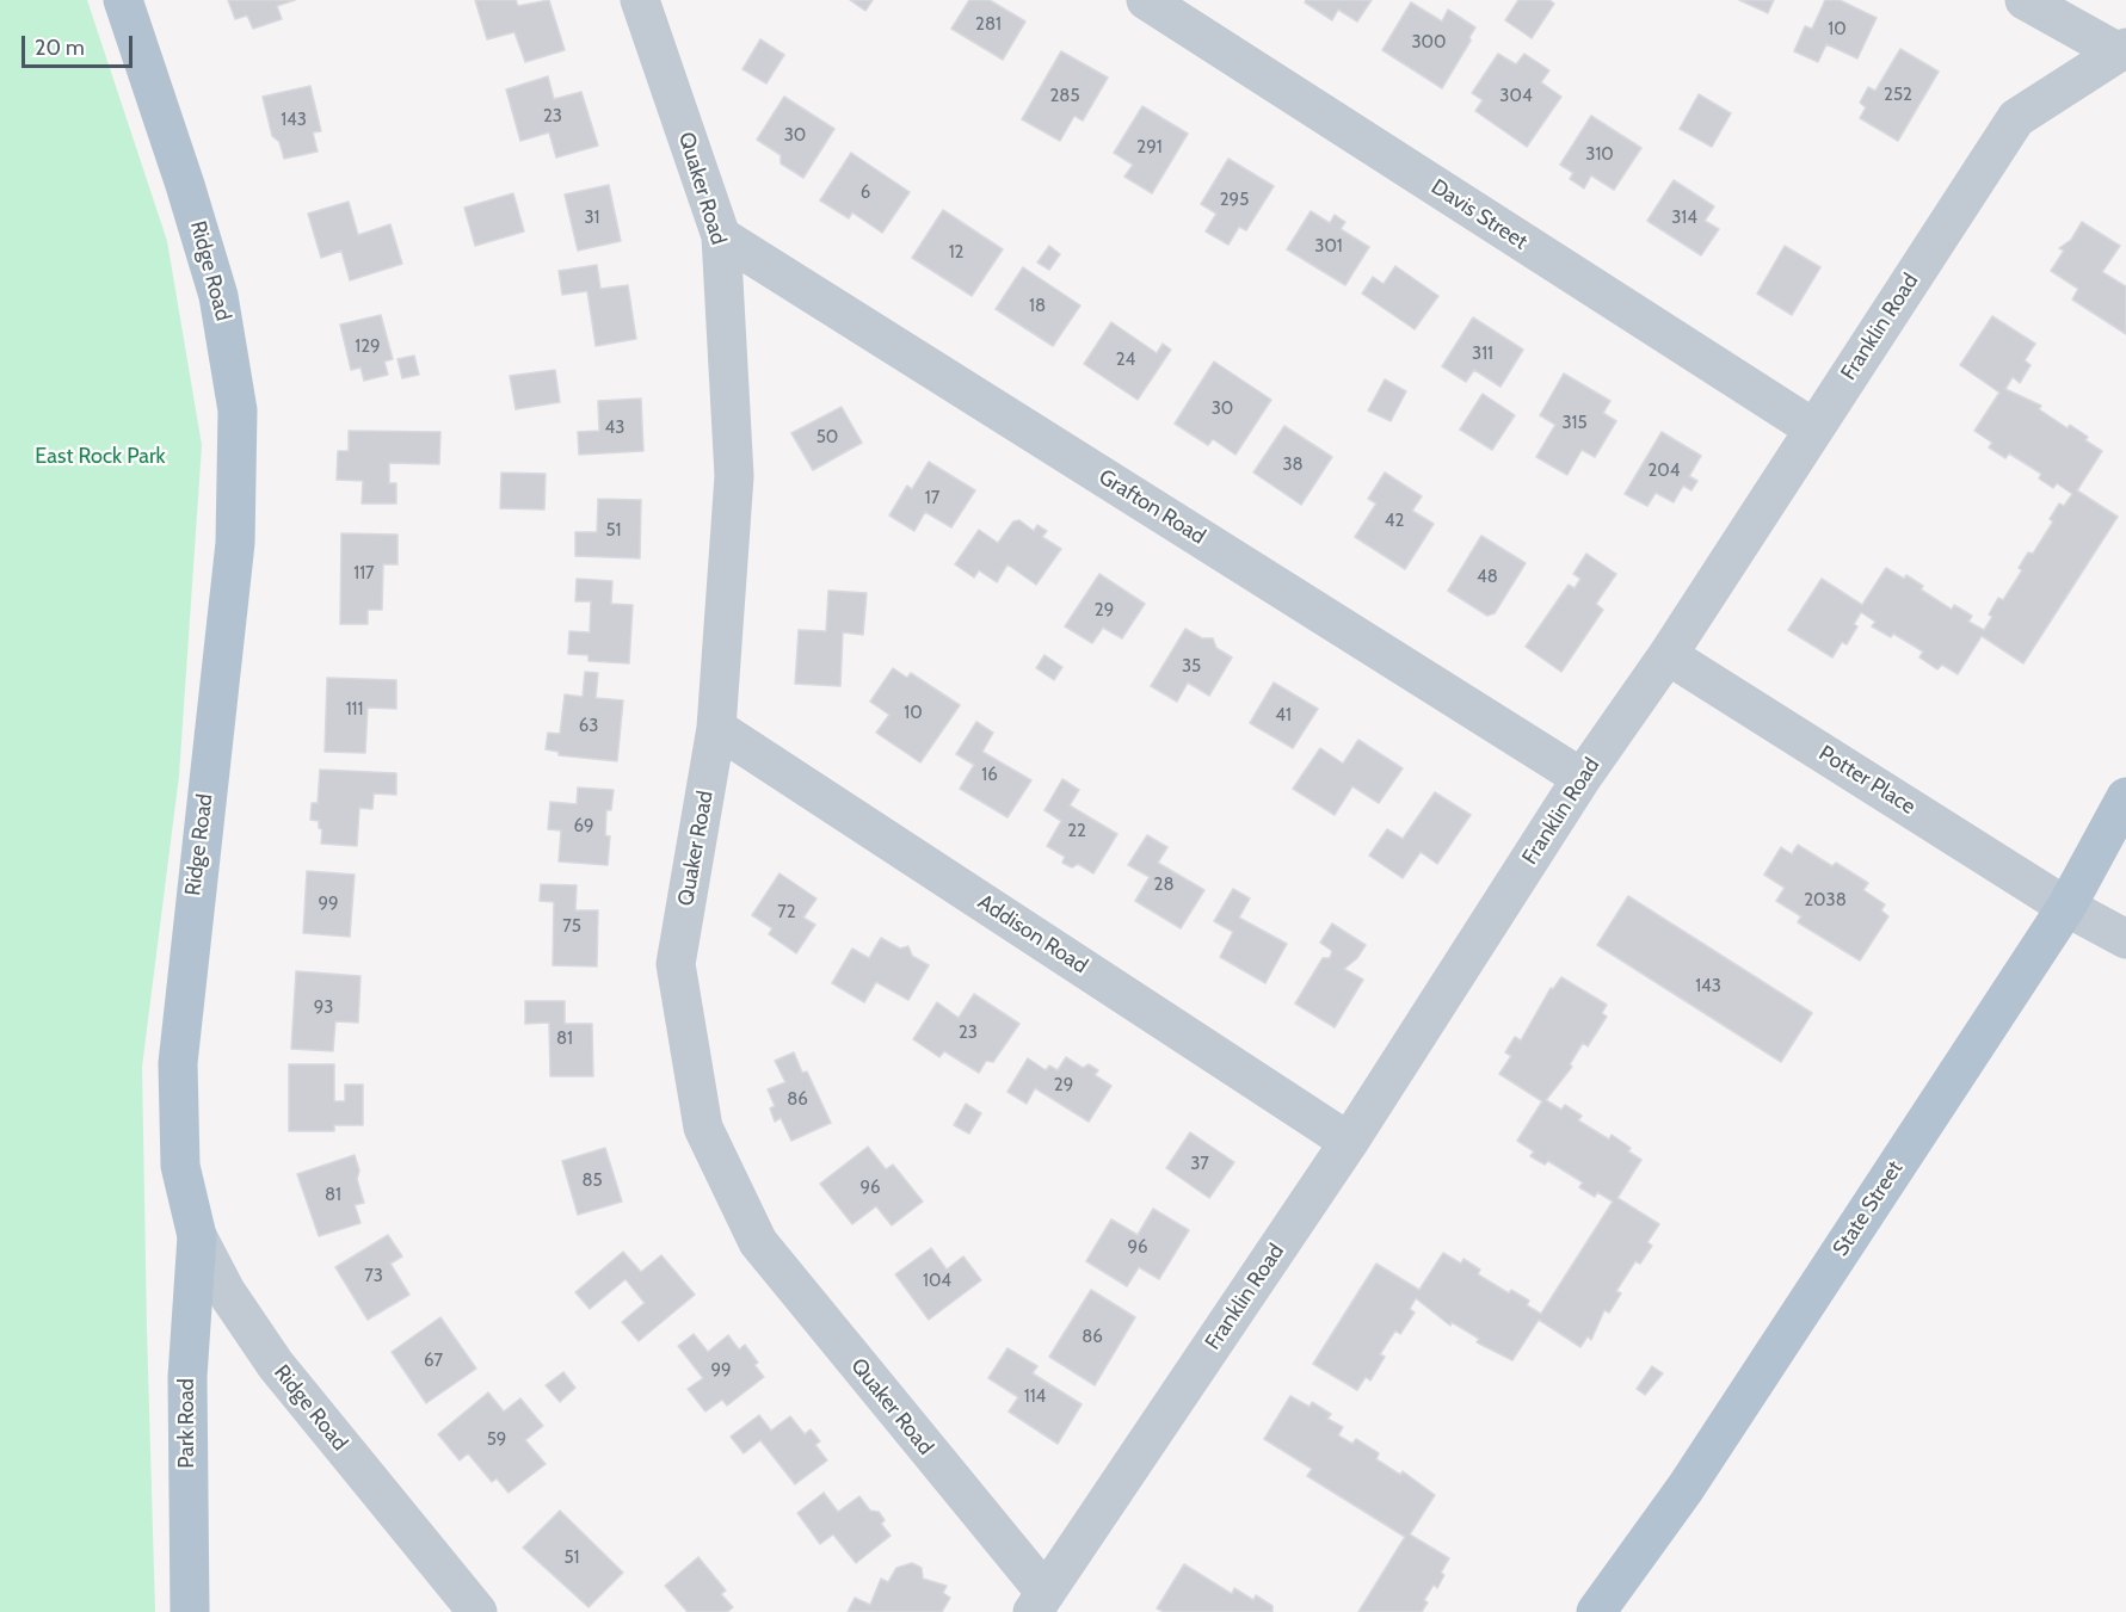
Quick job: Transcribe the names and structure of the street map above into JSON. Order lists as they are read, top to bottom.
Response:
{
  "streets": {
    "main road": ["Ridge Road", "State Street", "Park Road"],
    "street": [
      "Quaker Road",
      "Davis Street",
      "Franklin Road",
      "Grafton Road",
      "Potter Place",
      "Addison Road"
    ]
  },
  "crossings": [
    ["Quaker Road", "Franklin Road"],
    ["Quaker Road", "Grafton Road"],
    ["Quaker Road", "Addison Road"],
    ["Davis Street", "Franklin Road"],
    ["Ridge Road", "Park Road"],
    ["Franklin Road", "Grafton Road"],
    ["Franklin Road", "Potter Place"],
    ["Franklin Road", "Addison Road"],
    ["Potter Place", "State Street"]
  ],
  "parks": ["East Rock Park"],
  "house_numbers": [
    "281",
    "10",
    "300",
    "252",
    "285",
    "304",
    "23",
    "143",
    "30",
    "291",
    "310",
    "6",
    "295",
    "31",
    "314",
    "301",
    "12",
    "18",
    "129",
    "311",
    "24",
    "30",
    "315",
    "43",
    "50",
    "38",
    "204",
    "17",
    "42",
    "51",
    "117",
    "48",
    "29",
    "35",
    "111",
    "10",
    "41",
    "63",
    "16",
    "69",
    "22",
    "28",
    "2038",
    "99",
    "72",
    "75",
    "143",
    "93",
    "23",
    "81",
    "29",
    "86",
    "37",
    "85",
    "96",
    "81",
    "96",
    "73",
    "104",
    "86",
    "67",
    "99",
    "114",
    "59",
    "51"
  ],
  "scale_bar": "20 m"
}
